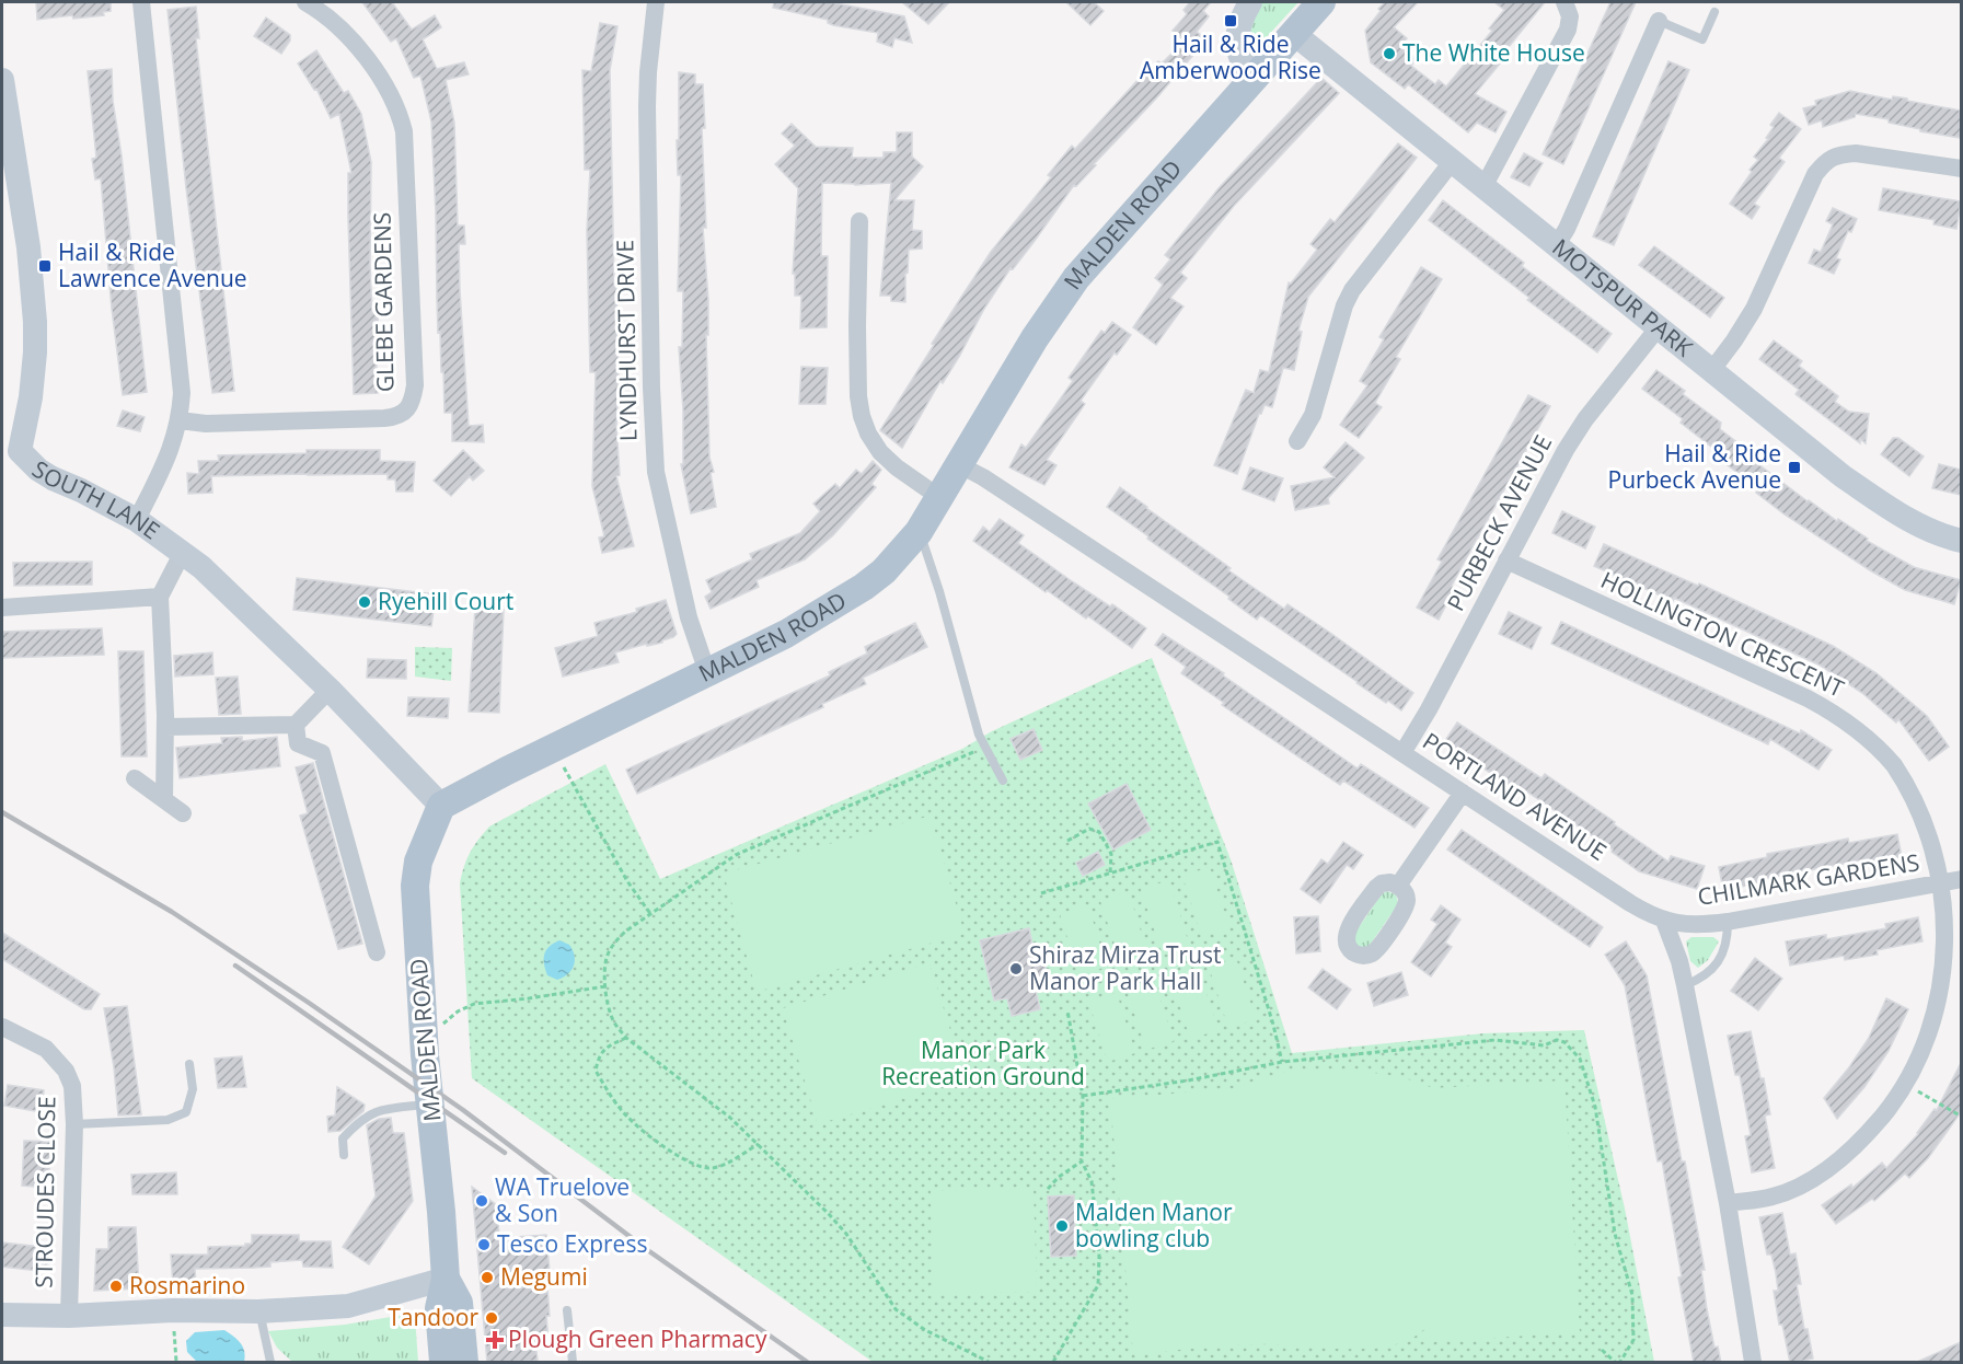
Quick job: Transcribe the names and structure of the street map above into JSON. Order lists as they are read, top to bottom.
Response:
{
  "streets": {
    "main road": ["MALDEN ROAD"],
    "street": [
      "MOTSPUR PARK",
      "GLEBE GARDENS",
      "LYNDHURST DRIVE",
      "SOUTH LANE",
      "PURBECK AVENUE",
      "HOLLINGTON CRESCENT",
      "PORTLAND AVENUE",
      "CHILMARK GARDENS",
      "STROUDES CLOSE"
    ]
  },
  "crossings": [
    ["MALDEN ROAD", "MOTSPUR PARK"],
    ["MALDEN ROAD", "LYNDHURST DRIVE"],
    ["MALDEN ROAD", "SOUTH LANE"],
    ["MALDEN ROAD", "PORTLAND AVENUE"],
    ["MOTSPUR PARK", "PURBECK AVENUE"],
    ["PURBECK AVENUE", "HOLLINGTON CRESCENT"],
    ["PURBECK AVENUE", "PORTLAND AVENUE"],
    ["HOLLINGTON CRESCENT", "CHILMARK GARDENS"],
    ["PORTLAND AVENUE", "CHILMARK GARDENS"]
  ],
  "parks": ["Manor Park Recreation Ground"],
  "places": {
    "transit": ["Hail & Ride Amberwood Rise", "Hail & Ride Lawrence Avenue", "Hail & Ride Purbeck Avenue"],
    "other": [
      "The White House",
      "Ryehill Court",
      "Shiraz Mirza Trust Manor Park Hall",
      "WA Truelove & Son",
      "Malden Manor bowling club",
      "Tesco Express",
      "Megumi",
      "Rosmarino",
      "Tandoor"
    ],
    "health": ["Plough Green Pharmacy"]
  }
}
